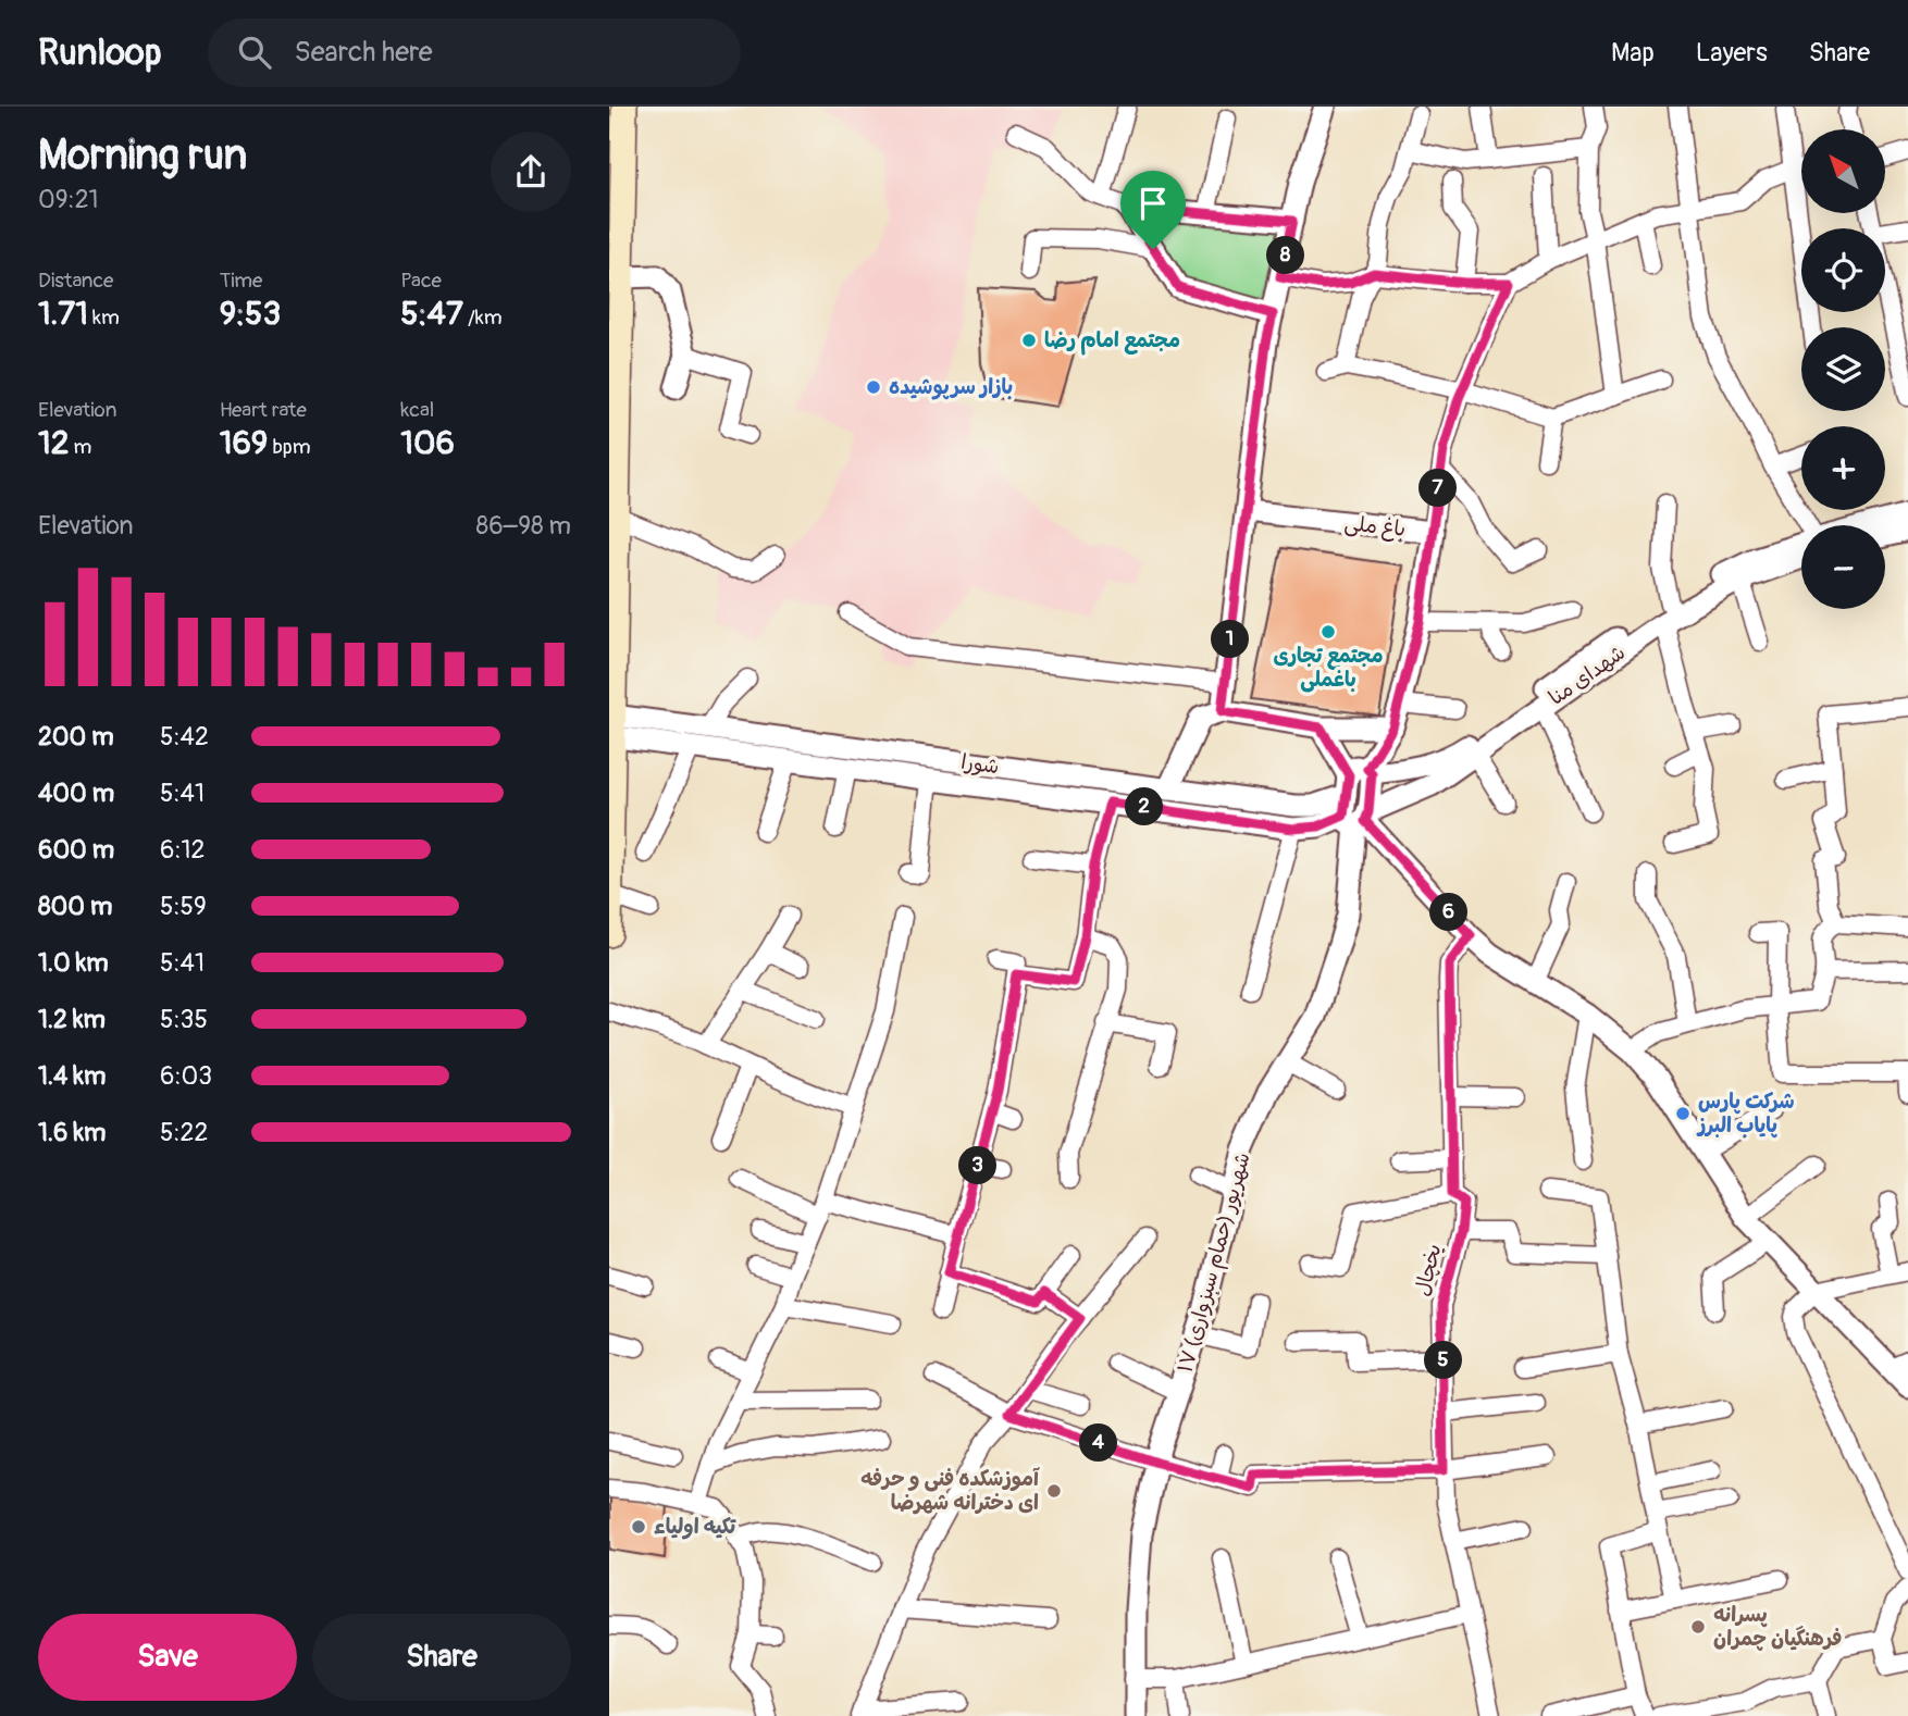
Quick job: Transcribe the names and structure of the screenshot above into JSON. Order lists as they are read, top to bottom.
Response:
{
  "streets": {
    "street": [
      "باغ ملی",
      "شهدای منا",
      "شورا",
      "۱۷ شهریور (حمام سبزواری)",
      "یخچال"
    ]
  },
  "crossings": [
    ["باغ ملی", "شهدای منا"],
    ["باغ ملی", "شورا"],
    ["باغ ملی", "۱۷ شهریور (حمام سبزواری)"],
    ["شهدای منا", "شورا"],
    ["شهدای منا", "۱۷ شهریور (حمام سبزواری)"],
    ["شورا", "۱۷ شهریور (حمام سبزواری)"]
  ],
  "places": [
    "مجتمع امام رضا",
    "بازار سرپوشیده",
    "مجتمع تجاری باغملی",
    "شرکت پارس پایاب البرز",
    "آموزشکده فنی و حرفه ای دخترانه شهرضا",
    "تکیه اولیاء",
    "پسرانه فرهنگیان چمران"
  ],
  "north": "top left",
  "page": {
    "header": "Runloop",
    "search": "Search here",
    "nav": ["Map", "Layers", "Share"],
    "heading": ["Morning run", "09:21"],
    "map_buttons": ["+", "−"],
    "stats": [
      ["Distance", "1.71 km"],
      ["Time", "9:53"],
      ["Pace", "5:47 /km"],
      ["Elevation", "12 m"],
      ["Heart rate", "169 bpm"],
      ["kcal", "106"]
    ],
    "pins": [
      "8",
      "7",
      "1",
      "2",
      "6",
      "3",
      "5",
      "4"
    ],
    "chart": ["Elevation", "86–98 m"],
    "list": [
      {
        "name": "200 m",
        "note": "5:42"
      },
      {
        "name": "400 m",
        "note": "5:41"
      },
      {
        "name": "600 m",
        "note": "6:12"
      },
      {
        "name": "800 m",
        "note": "5:59"
      },
      {
        "name": "1.0 km",
        "note": "5:41"
      },
      {
        "name": "1.2 km",
        "note": "5:35"
      },
      {
        "name": "1.4 km",
        "note": "6:03"
      },
      {
        "name": "1.6 km",
        "note": "5:22"
      }
    ],
    "buttons": ["Save", "Share"]
  }
}
